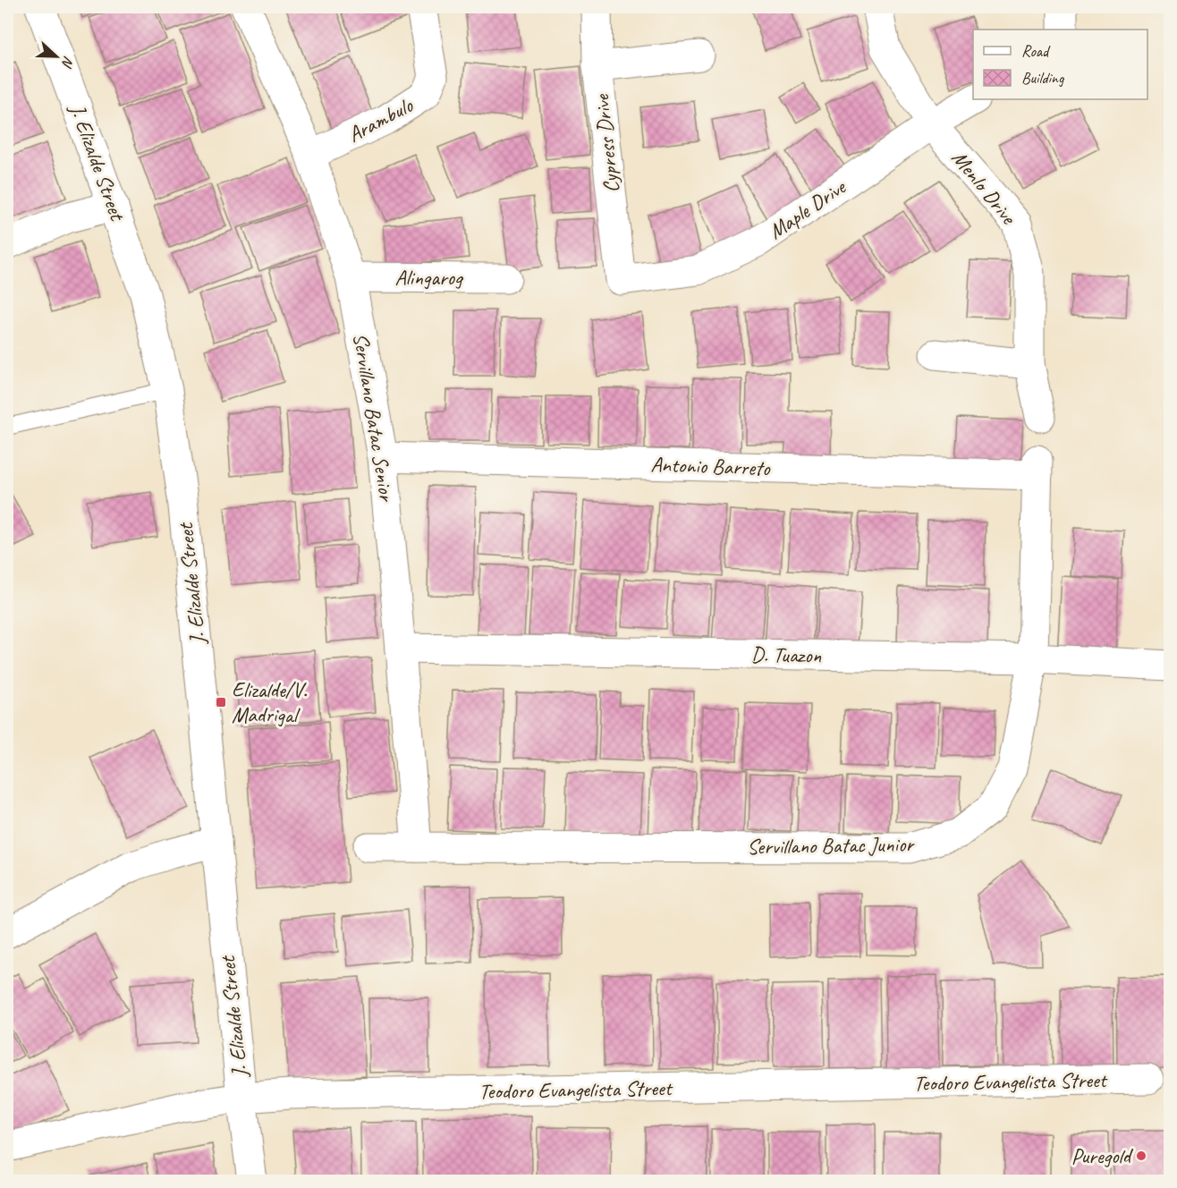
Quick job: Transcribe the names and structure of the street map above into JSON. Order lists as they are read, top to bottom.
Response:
{
  "streets": {
    "street": [
      "Arambulo",
      "Cypress Drive",
      "J. Elizalde Street",
      "Menlo Drive",
      "Maple Drive",
      "Alingarog",
      "Servillano Batac Senior",
      "Antonio Barreto",
      "D. Tuazon",
      "Servillano Batac Junior",
      "Teodoro Evangelista Street"
    ]
  },
  "crossings": [
    ["Arambulo", "Servillano Batac Senior"],
    ["Cypress Drive", "Maple Drive"],
    ["J. Elizalde Street", "Teodoro Evangelista Street"],
    ["Menlo Drive", "Maple Drive"],
    ["Alingarog", "Servillano Batac Senior"],
    ["Servillano Batac Senior", "Antonio Barreto"],
    ["Servillano Batac Senior", "D. Tuazon"],
    ["Servillano Batac Senior", "Servillano Batac Junior"],
    ["Antonio Barreto", "Servillano Batac Junior"],
    ["D. Tuazon", "Servillano Batac Junior"]
  ],
  "places": {
    "transit": ["Elizalde/V. Madrigal"],
    "other": ["Puregold"]
  },
  "legend": ["Road", "Building"],
  "north": "right"
}
